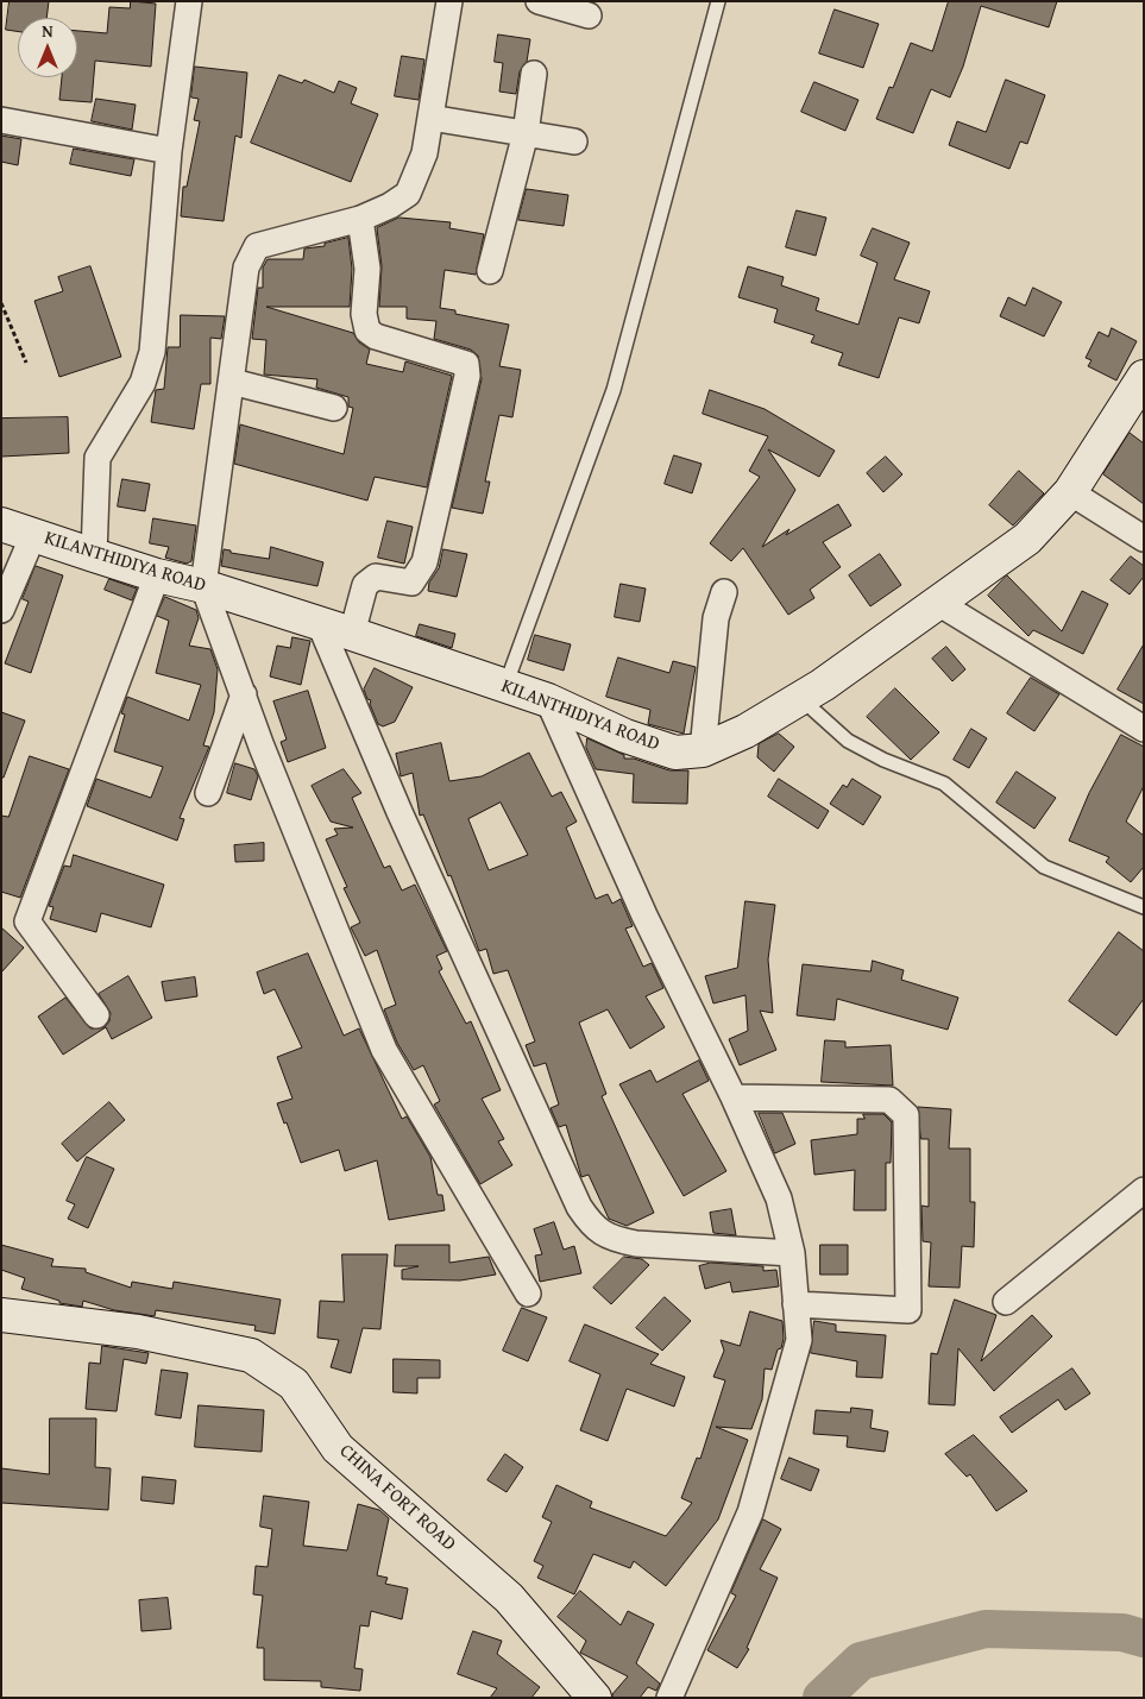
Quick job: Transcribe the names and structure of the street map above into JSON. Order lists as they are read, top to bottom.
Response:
{
  "streets": {
    "street": ["KILANTHIDIYA ROAD", "CHINA FORT ROAD"]
  },
  "north": "top"
}
